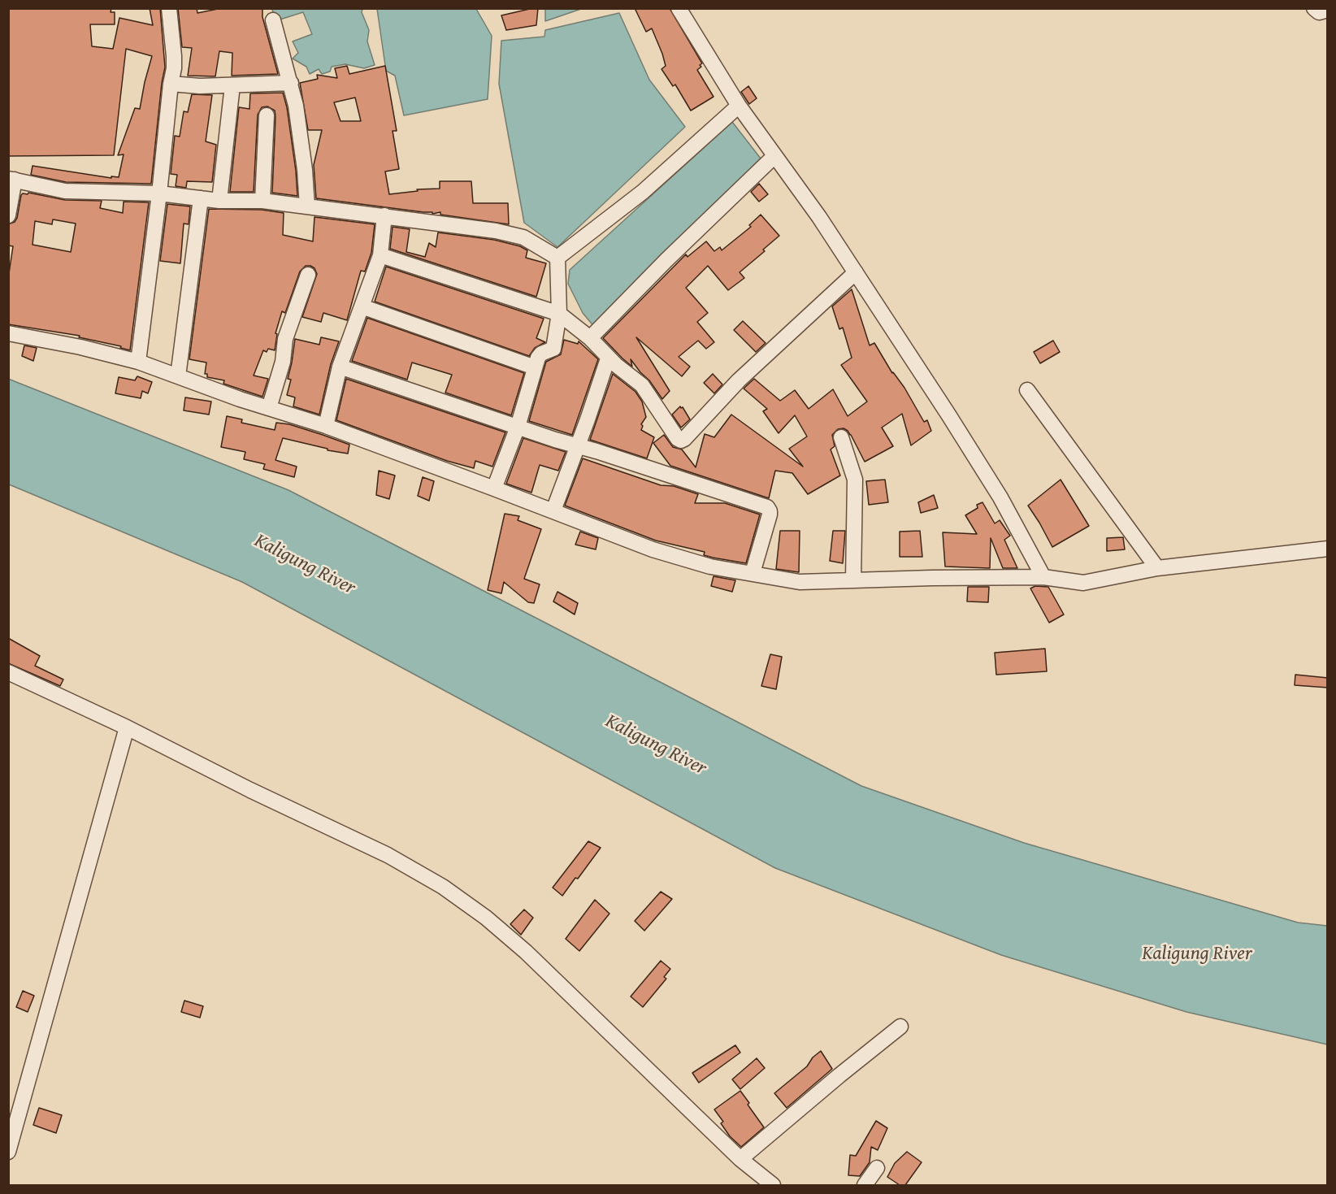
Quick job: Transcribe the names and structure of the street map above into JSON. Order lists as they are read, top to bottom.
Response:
{
  "water": ["Kaligung River"]
}
